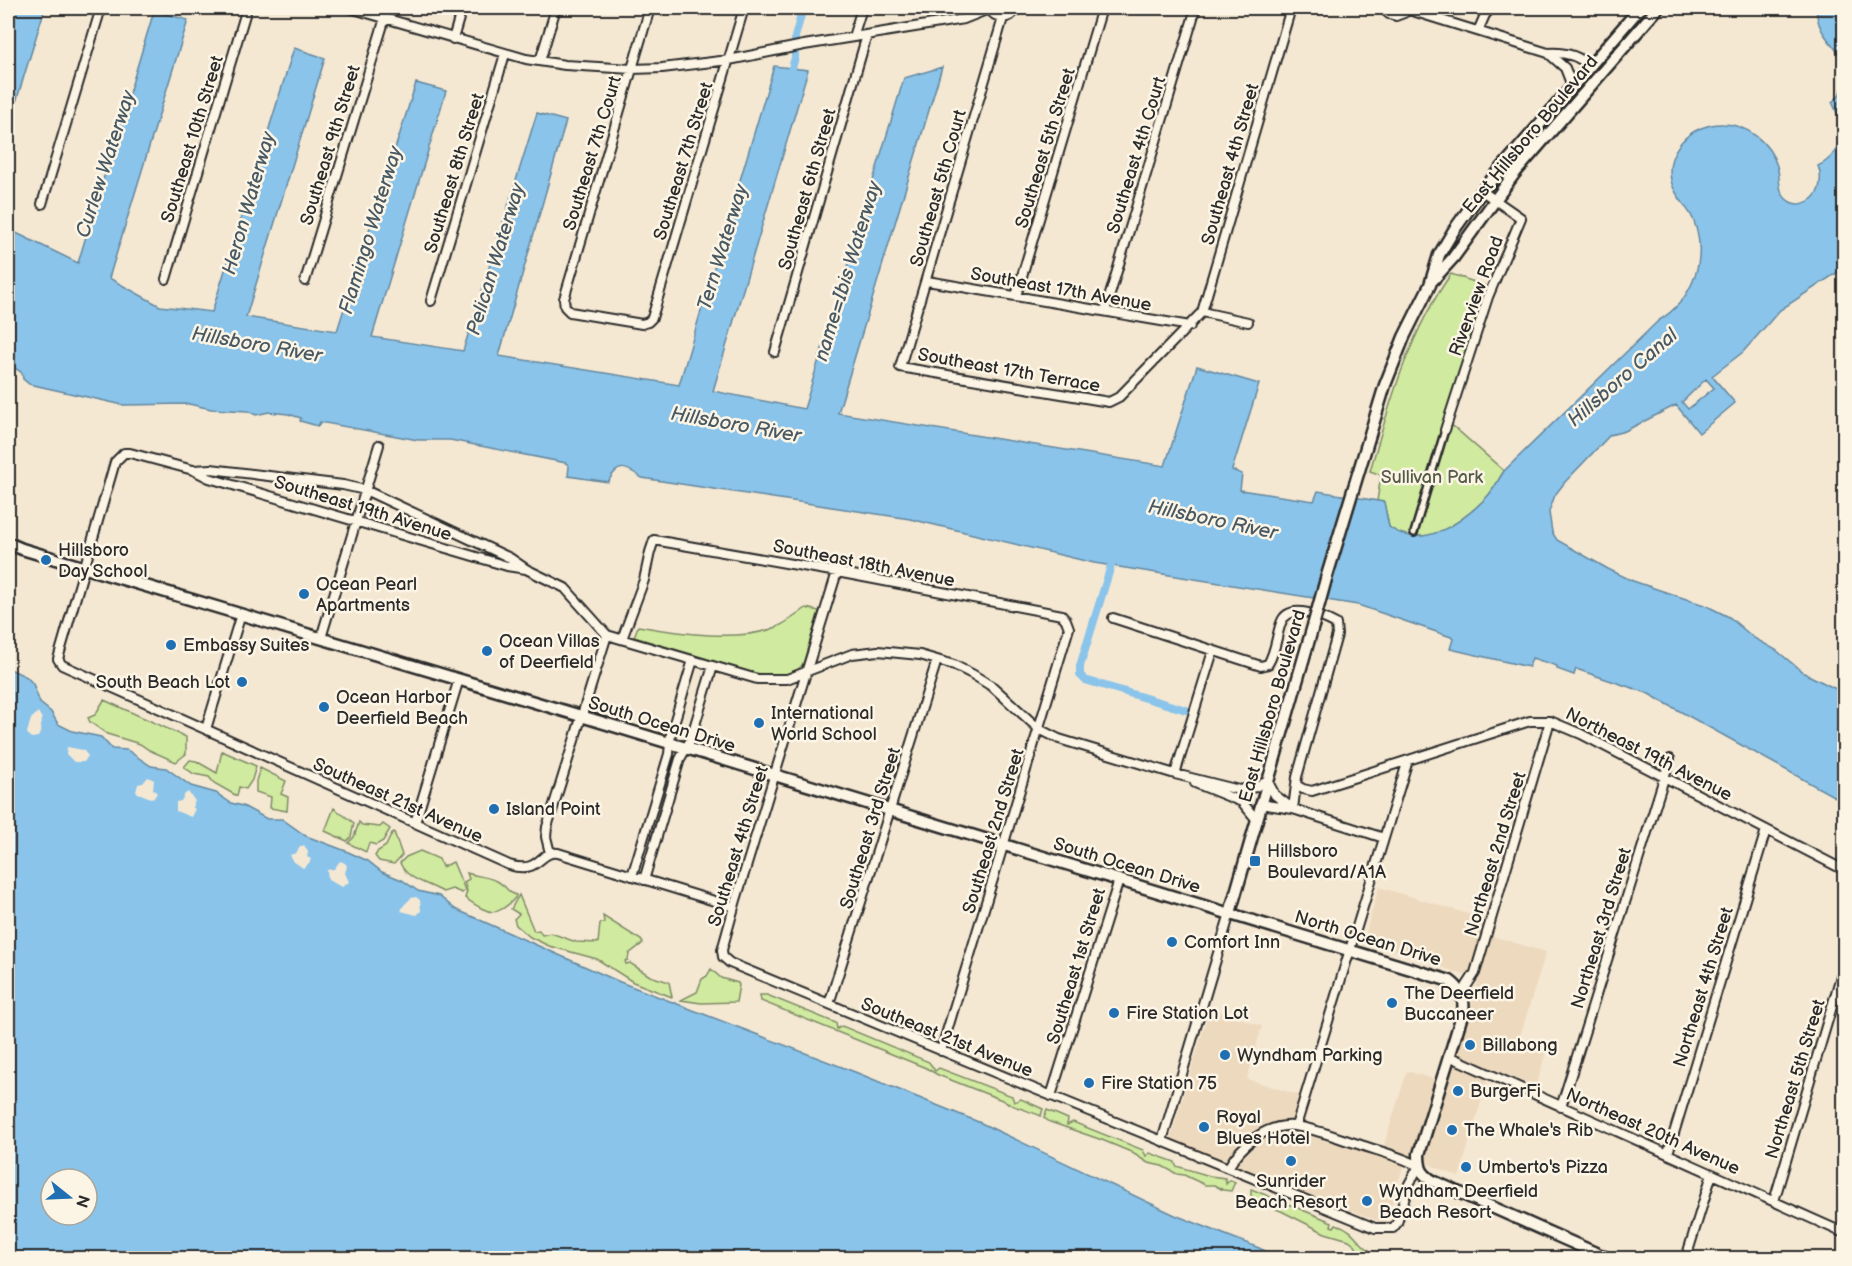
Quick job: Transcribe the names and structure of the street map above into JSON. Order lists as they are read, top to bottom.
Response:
{
  "streets": {
    "main road": ["East Hillsboro Boulevard", "South Ocean Drive", "North Ocean Drive"],
    "street": [
      "Southeast 10th Street",
      "Southeast 9th Street",
      "Southeast 5th Street",
      "Southeast 7th Court",
      "Southeast 4th Court",
      "Southeast 7th Street",
      "Southeast 4th Street",
      "Southeast 8th Street",
      "Southeast 5th Court",
      "Southeast 6th Street",
      "Southeast 17th Avenue",
      "Riverview Road",
      "Southeast 17th Terrace",
      "Southeast 19th Avenue",
      "Southeast 18th Avenue",
      "Northeast 19th Avenue",
      "Southeast 21st Avenue",
      "Southeast 3rd Street",
      "Southeast 2nd Street",
      "Northeast 2nd Street",
      "Northeast 3rd Street",
      "Southeast 1st Street",
      "Northeast 4th Street",
      "Northeast 5th Street",
      "Northeast 20th Avenue"
    ]
  },
  "crossings": [
    ["East Hillsboro Boulevard", "Riverview Road"],
    ["East Hillsboro Boulevard", "Southeast 19th Avenue"],
    ["East Hillsboro Boulevard", "South Ocean Drive"],
    ["East Hillsboro Boulevard", "Southeast 21st Avenue"],
    ["East Hillsboro Boulevard", "North Ocean Drive"],
    ["Southeast 5th Street", "Southeast 17th Avenue"],
    ["Southeast 7th Court", "Southeast 7th Street"],
    ["Southeast 4th Court", "Southeast 17th Avenue"],
    ["Southeast 4th Street", "Southeast 17th Avenue"],
    ["Southeast 4th Street", "Southeast 17th Terrace"],
    ["Southeast 4th Street", "Southeast 19th Avenue"],
    ["Southeast 4th Street", "Southeast 18th Avenue"],
    ["Southeast 4th Street", "South Ocean Drive"],
    ["Southeast 4th Street", "Southeast 21st Avenue"],
    ["Southeast 5th Court", "Southeast 17th Avenue"],
    ["Southeast 5th Court", "Southeast 17th Terrace"],
    ["Southeast 17th Avenue", "Southeast 17th Terrace"],
    ["Southeast 19th Avenue", "Southeast 18th Avenue"],
    ["Southeast 19th Avenue", "South Ocean Drive"],
    ["Southeast 19th Avenue", "Southeast 21st Avenue"],
    ["Southeast 19th Avenue", "Southeast 3rd Street"],
    ["Southeast 19th Avenue", "Southeast 2nd Street"],
    ["Southeast 18th Avenue", "Southeast 2nd Street"],
    ["South Ocean Drive", "Southeast 21st Avenue"],
    ["South Ocean Drive", "Southeast 3rd Street"],
    ["South Ocean Drive", "Southeast 2nd Street"],
    ["South Ocean Drive", "North Ocean Drive"],
    ["South Ocean Drive", "Southeast 1st Street"],
    ["Northeast 19th Avenue", "Northeast 2nd Street"],
    ["Northeast 19th Avenue", "Northeast 3rd Street"],
    ["Northeast 19th Avenue", "Northeast 4th Street"],
    ["Southeast 21st Avenue", "Southeast 3rd Street"],
    ["Southeast 21st Avenue", "Southeast 2nd Street"],
    ["Southeast 21st Avenue", "Southeast 1st Street"],
    ["Northeast 2nd Street", "North Ocean Drive"],
    ["Northeast 3rd Street", "Northeast 20th Avenue"],
    ["Northeast 4th Street", "Northeast 20th Avenue"],
    ["Northeast 5th Street", "Northeast 20th Avenue"]
  ],
  "water": [
    "Curlew Waterway",
    "Heron Waterway",
    "Flamingo Waterway",
    "Tern Waterway",
    "Pelican Waterway",
    "name=Ibis Waterway",
    "Hillsboro River",
    "Hillsboro Canal"
  ],
  "parks": ["Sullivan Park"],
  "places": {
    "other": [
      "Hillsboro Day School",
      "Ocean Pearl Apartments",
      "Embassy Suites",
      "Ocean Villas of Deerfield",
      "South Beach Lot",
      "Ocean Harbor Deerfield Beach",
      "International World School",
      "Island Point",
      "Comfort Inn",
      "The Deerfield Buccaneer",
      "Fire Station Lot",
      "Billabong",
      "Wyndham Parking",
      "Fire Station 75",
      "BurgerFi",
      "Royal Blues Hotel",
      "The Whale's Rib",
      "Sunrider Beach Resort",
      "Umberto's Pizza",
      "Wyndham Deerfield Beach Resort"
    ],
    "transit": ["Hillsboro Boulevard/A1A"]
  },
  "north": "right"
}
